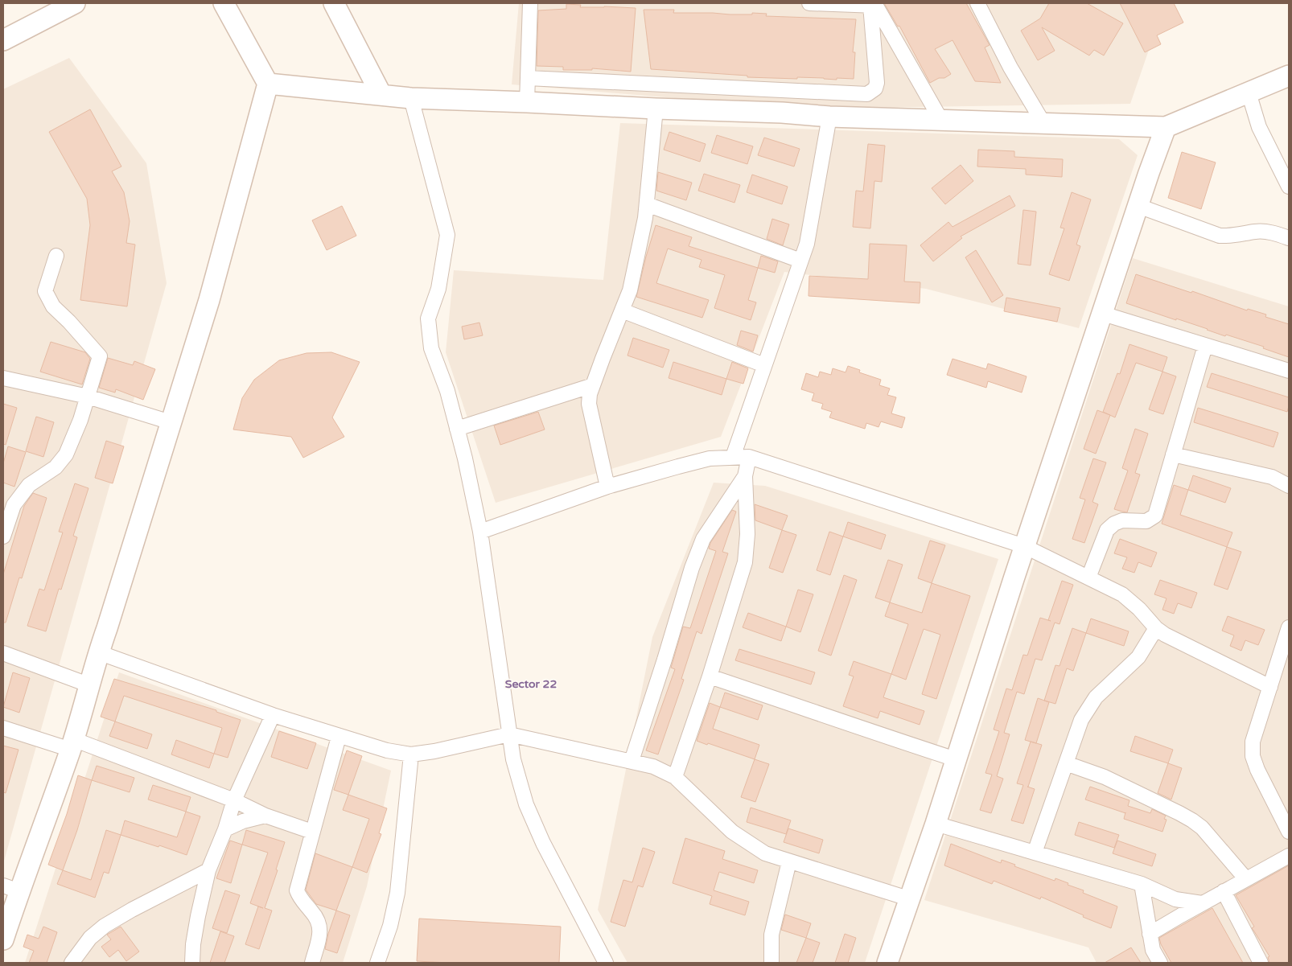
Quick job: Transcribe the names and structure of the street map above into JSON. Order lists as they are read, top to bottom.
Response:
{
  "districts": ["Sector 22"]
}
